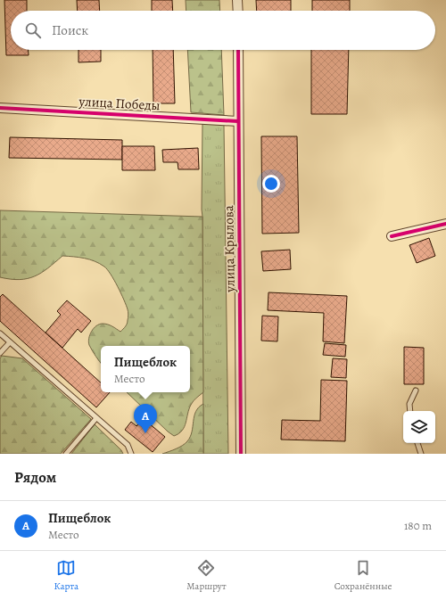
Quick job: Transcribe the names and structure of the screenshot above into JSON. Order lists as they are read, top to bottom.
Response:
{
  "streets": {
    "street": ["улица Победы", "улица Крылова"]
  },
  "crossings": [
    ["улица Победы", "улица Крылова"]
  ],
  "page": {
    "search": "Поиск",
    "popup": ["Пищеблок", "Место"],
    "pins": "A",
    "heading": "Рядом",
    "list": [
      {
        "mark": "A",
        "name": "Пищеблок",
        "note": "Место",
        "value": "180 m"
      }
    ],
    "nav": ["Карта", "Маршрут", "Сохранённые"]
  }
}
